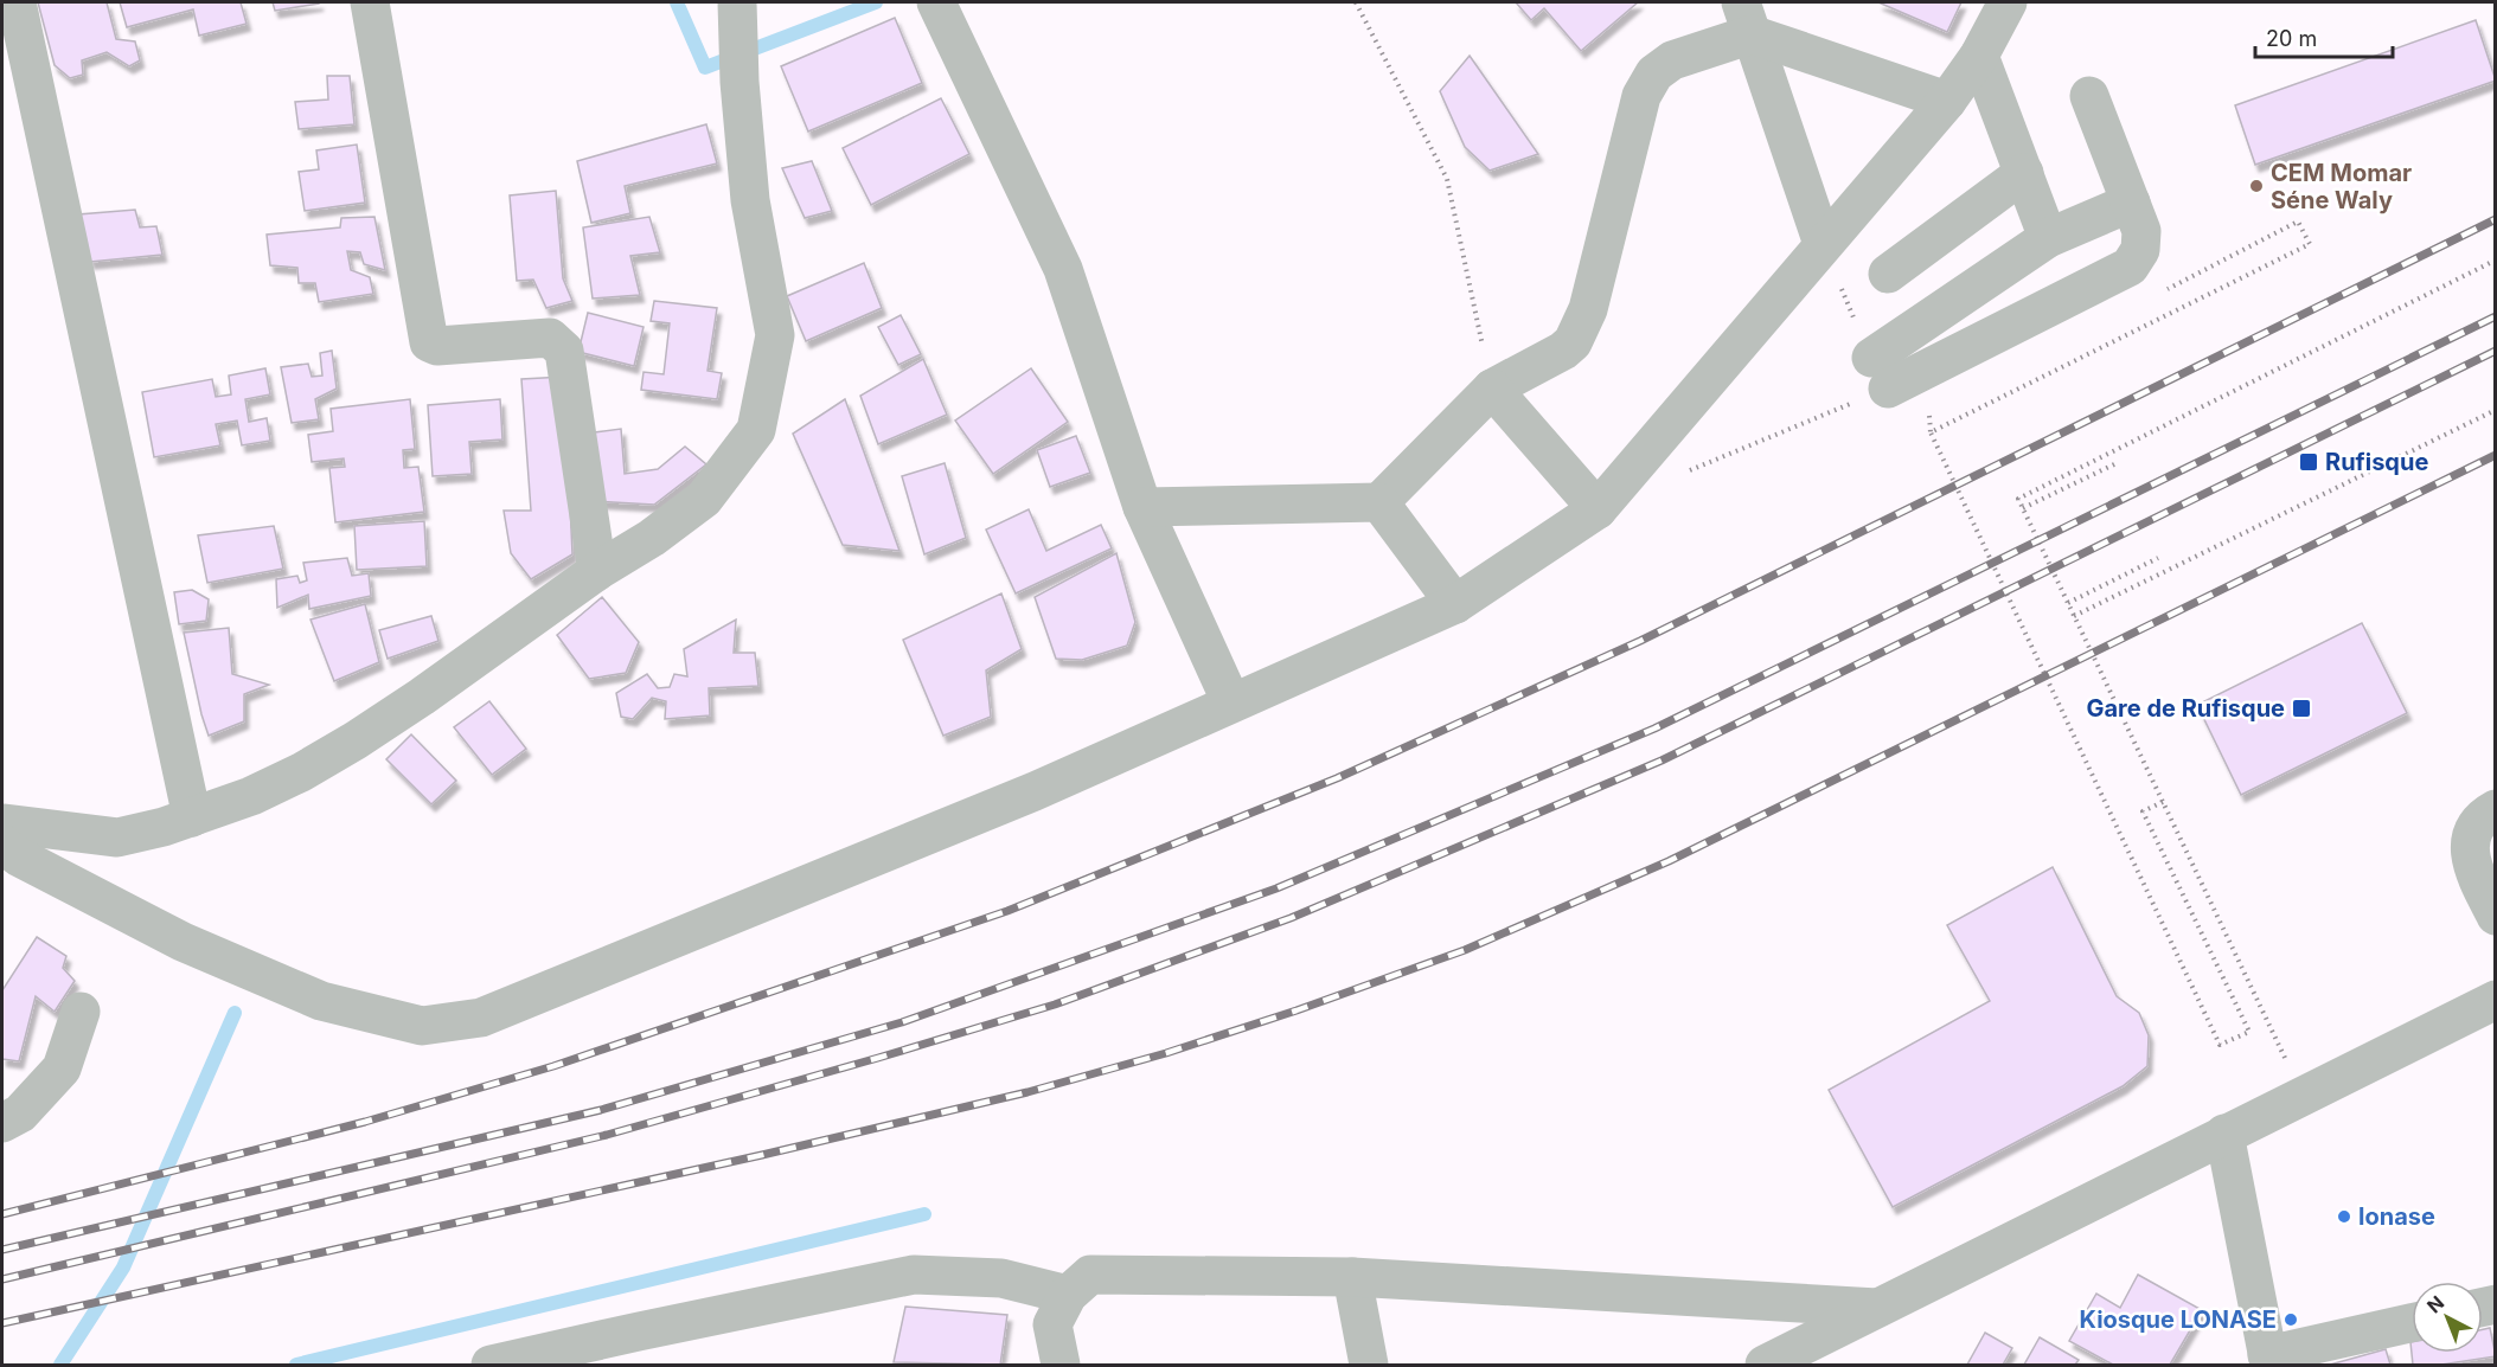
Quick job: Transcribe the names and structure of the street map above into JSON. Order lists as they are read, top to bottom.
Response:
{
  "places": {
    "other": ["CEM Momar Séne Waly", "lonase", "Kiosque LONASE"],
    "transit": ["Rufisque", "Gare de Rufisque"]
  },
  "scale_bar": "20 m",
  "north": "top left"
}
